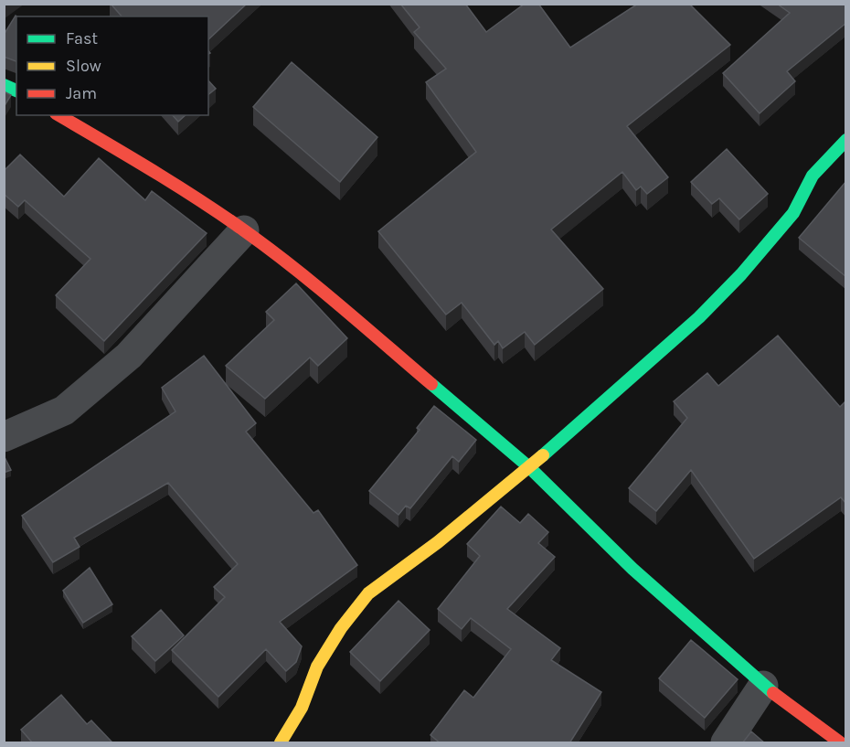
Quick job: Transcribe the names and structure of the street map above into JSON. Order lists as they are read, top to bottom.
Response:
{
  "legend": ["Fast", "Slow", "Jam"]
}
